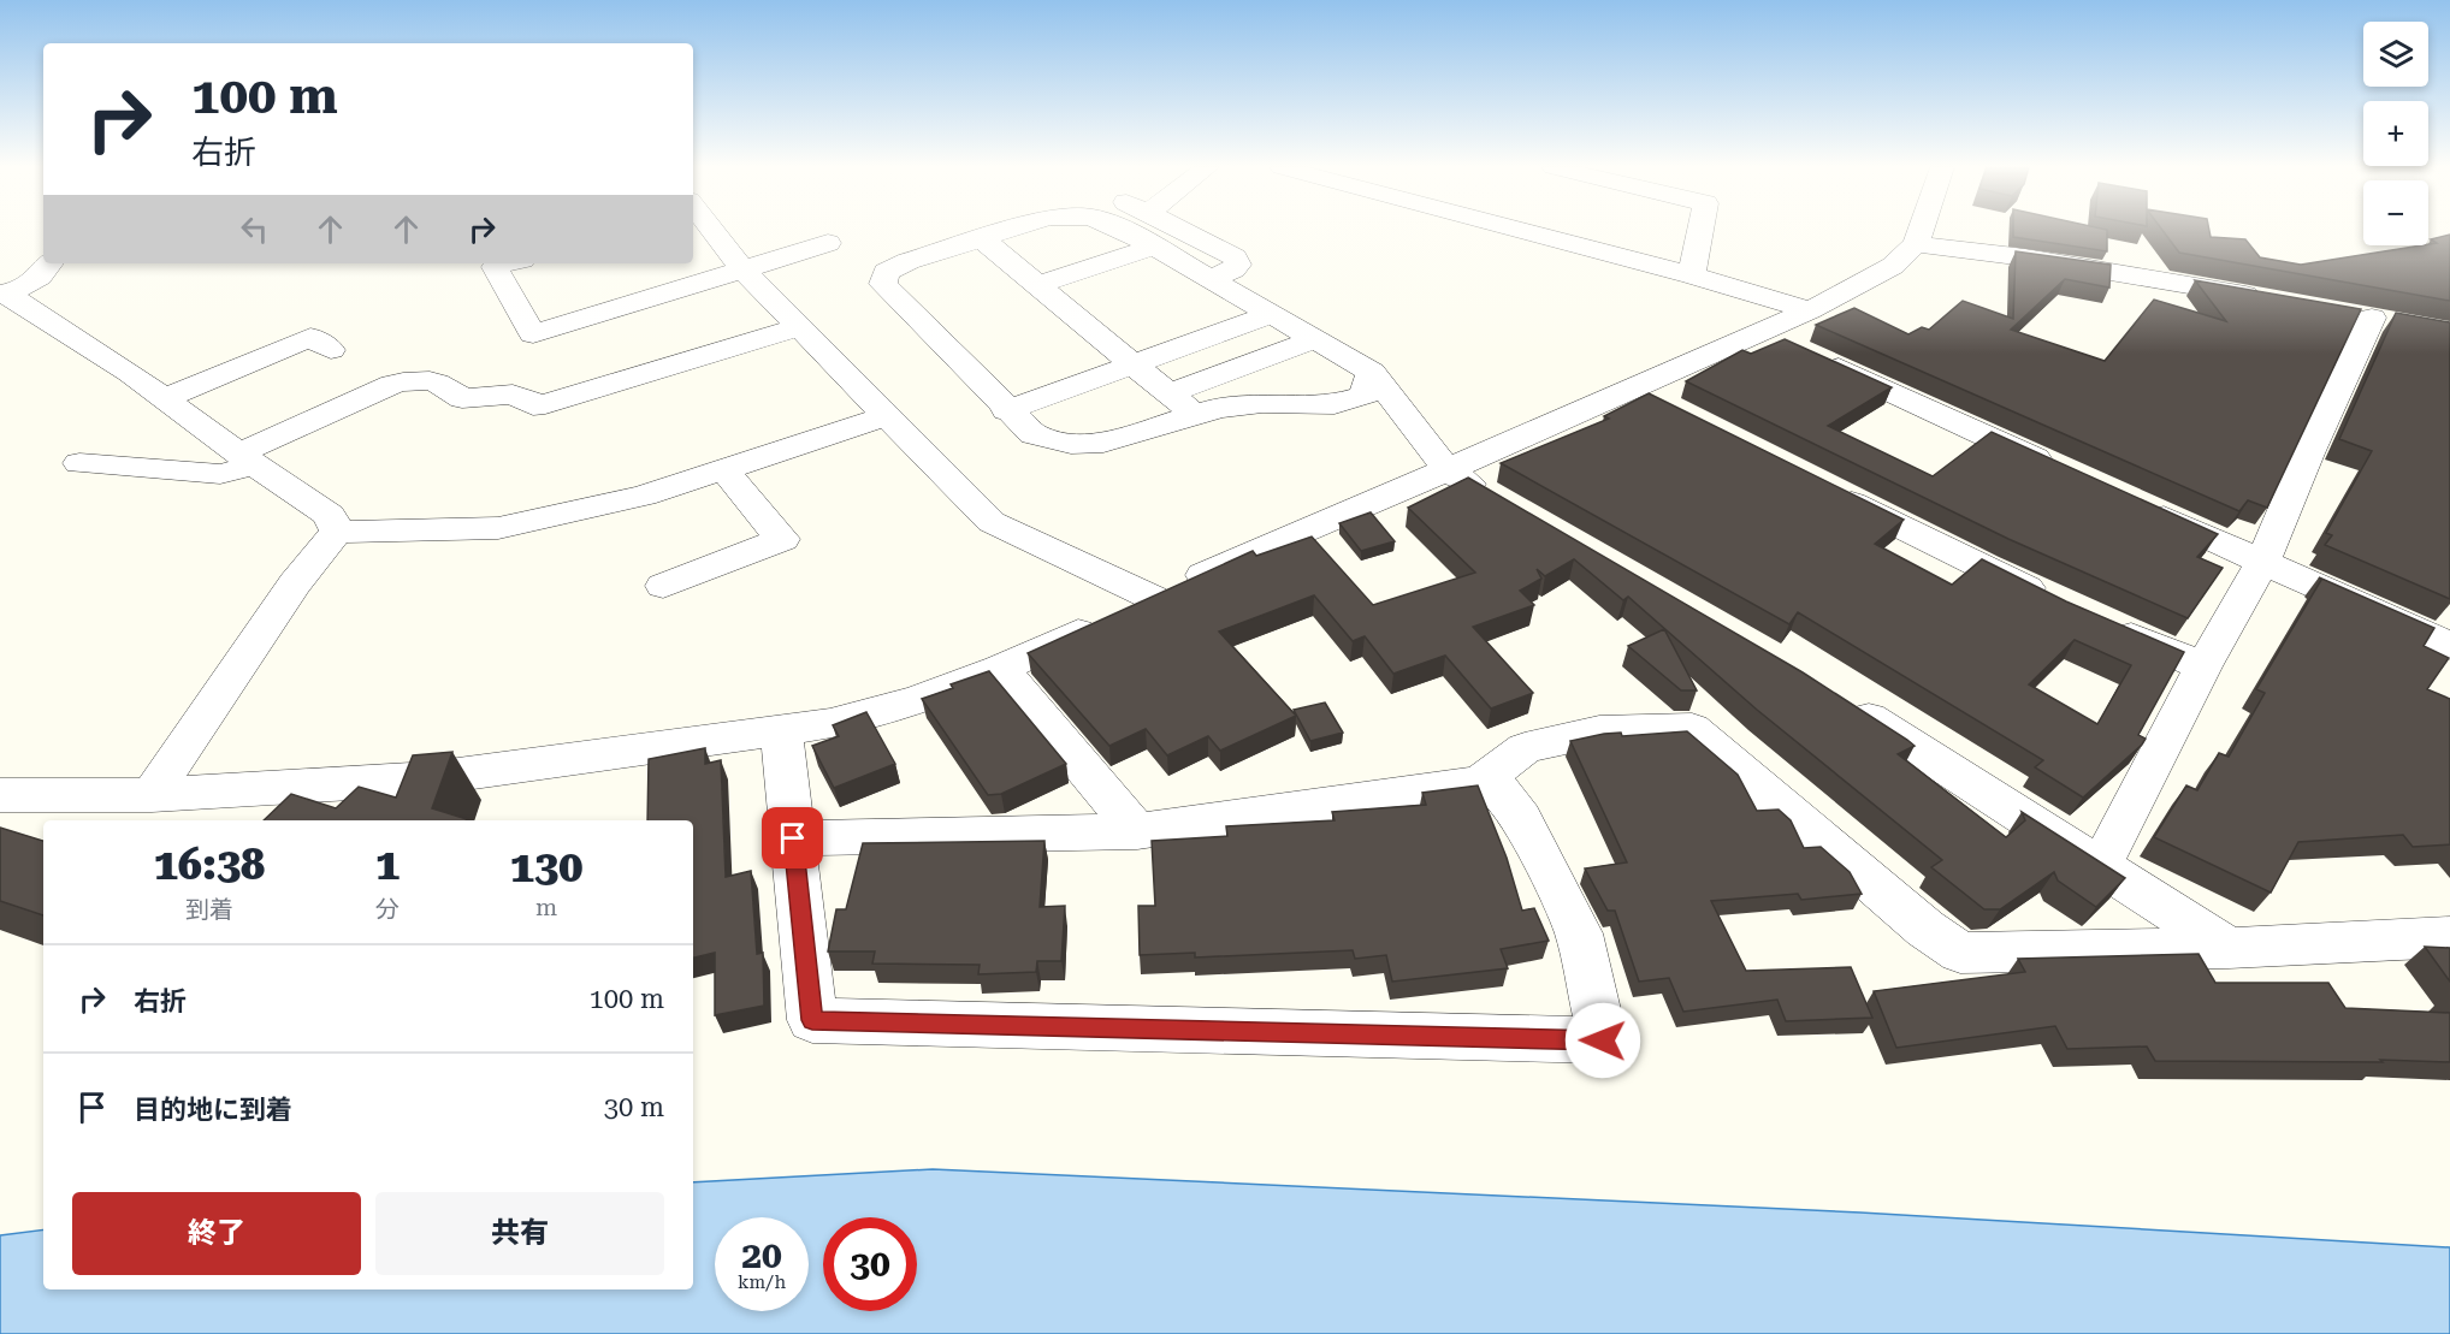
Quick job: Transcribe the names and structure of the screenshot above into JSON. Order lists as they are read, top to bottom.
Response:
{
  "page": {
    "map_buttons": ["+", "−"],
    "turn": ["100 m", "右折"],
    "eta": [
      "16:38",
      "到着",
      "1",
      "分",
      "130",
      "m"
    ],
    "list": [
      {
        "name": "右折",
        "value": "100 m"
      },
      {
        "name": "目的地に到着",
        "value": "30 m"
      }
    ],
    "buttons": ["終了", "共有"],
    "speed": "20 km/h",
    "limit": "30"
  }
}
